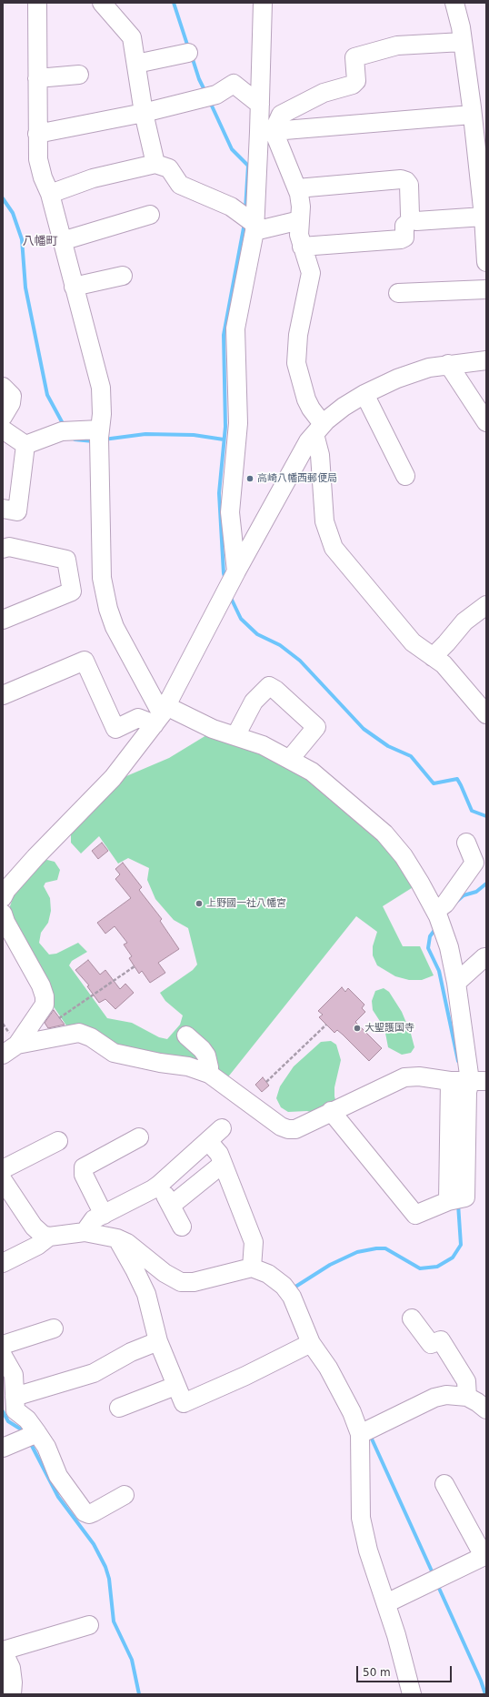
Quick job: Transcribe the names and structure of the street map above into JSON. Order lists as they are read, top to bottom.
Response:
{
  "districts": ["八幡町"],
  "places": ["高崎八幡西郵便局", "上野國一社八幡宮", "大聖護国寺"],
  "scale_bar": "50 m"
}
